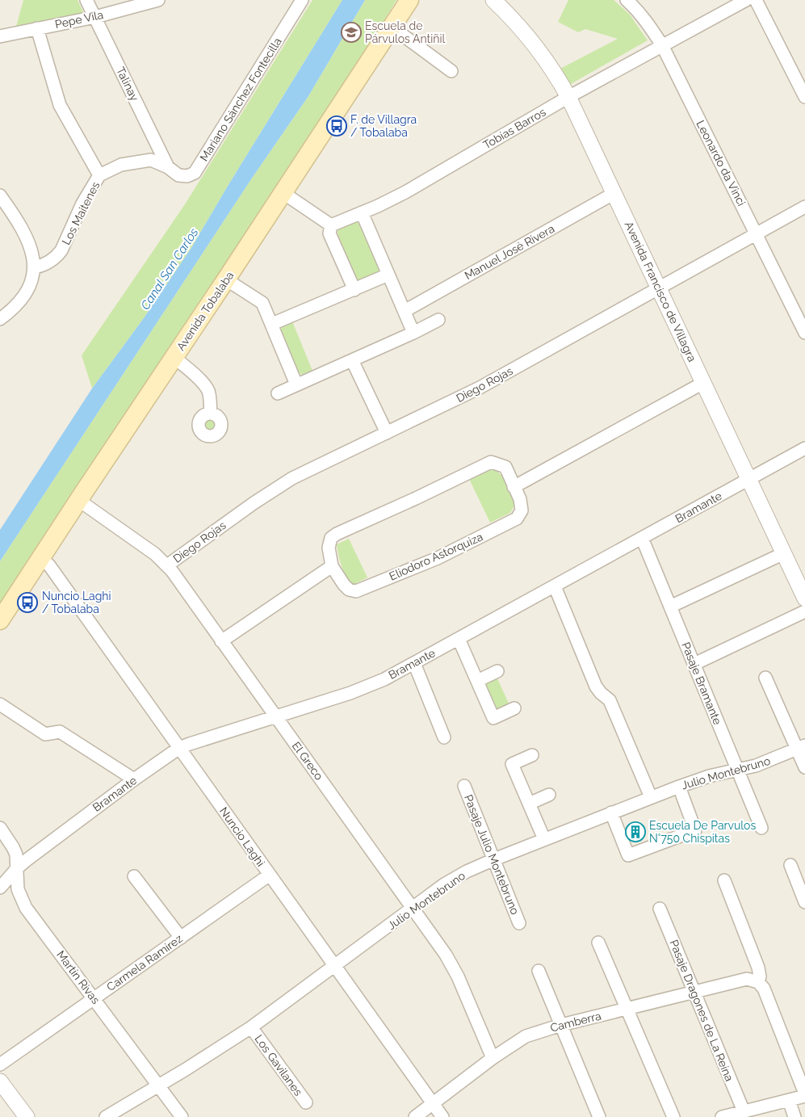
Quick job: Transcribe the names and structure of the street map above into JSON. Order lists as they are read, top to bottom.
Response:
{
  "streets": {
    "main road": ["Avenida Tobalaba"],
    "street": [
      "Pepe Vila",
      "Talinay",
      "Mariano Sánchez Fontecilla",
      "Tobías Barros",
      "Leonardo da Vinci",
      "Los Maitenes",
      "Manuel José Rivera",
      "Avenida Francisco de Villagra",
      "Diego Rojas",
      "Bramante",
      "Eliodoro Astorquiza",
      "Pasaje Bramante",
      "El Greco",
      "Julio Montebruno",
      "Nuncio Laghi",
      "Pasaje Julio Montebruno",
      "Carmela Ramírez",
      "Martín Rivas",
      "Pasaje Dragones de La Reina",
      "Camberra",
      "Los Gavilanes"
    ]
  },
  "crossings": [
    ["Pepe Vila", "Talinay"],
    ["Talinay", "Mariano Sánchez Fontecilla"],
    ["Talinay", "Los Maitenes"],
    ["Mariano Sánchez Fontecilla", "Los Maitenes"],
    ["Tobías Barros", "Leonardo da Vinci"],
    ["Tobías Barros", "Avenida Francisco de Villagra"],
    ["Leonardo da Vinci", "Diego Rojas"],
    ["Manuel José Rivera", "Avenida Francisco de Villagra"],
    ["Avenida Francisco de Villagra", "Diego Rojas"],
    ["Avenida Francisco de Villagra", "Bramante"],
    ["Avenida Tobalaba", "El Greco"],
    ["Avenida Tobalaba", "Nuncio Laghi"],
    ["Diego Rojas", "El Greco"],
    ["Bramante", "Pasaje Bramante"],
    ["Bramante", "El Greco"],
    ["Bramante", "Nuncio Laghi"],
    ["Bramante", "Martín Rivas"],
    ["Pasaje Bramante", "Julio Montebruno"],
    ["El Greco", "Julio Montebruno"],
    ["El Greco", "Camberra"],
    ["Julio Montebruno", "Nuncio Laghi"],
    ["Julio Montebruno", "Pasaje Julio Montebruno"],
    ["Julio Montebruno", "Martín Rivas"],
    ["Julio Montebruno", "Los Gavilanes"],
    ["Nuncio Laghi", "Carmela Ramírez"],
    ["Nuncio Laghi", "Camberra"],
    ["Carmela Ramírez", "Martín Rivas"],
    ["Pasaje Dragones de La Reina", "Camberra"]
  ],
  "water": ["Canal San Carlos"],
  "places": {
    "school or university": ["Escuela de Párvulos Antiñil"],
    "bus stop": ["F. de Villagra / Tobalaba", "Nuncio Laghi / Tobalaba"],
    "building": ["Escuela De Parvulos N°750 Chispitas"]
  }
}
